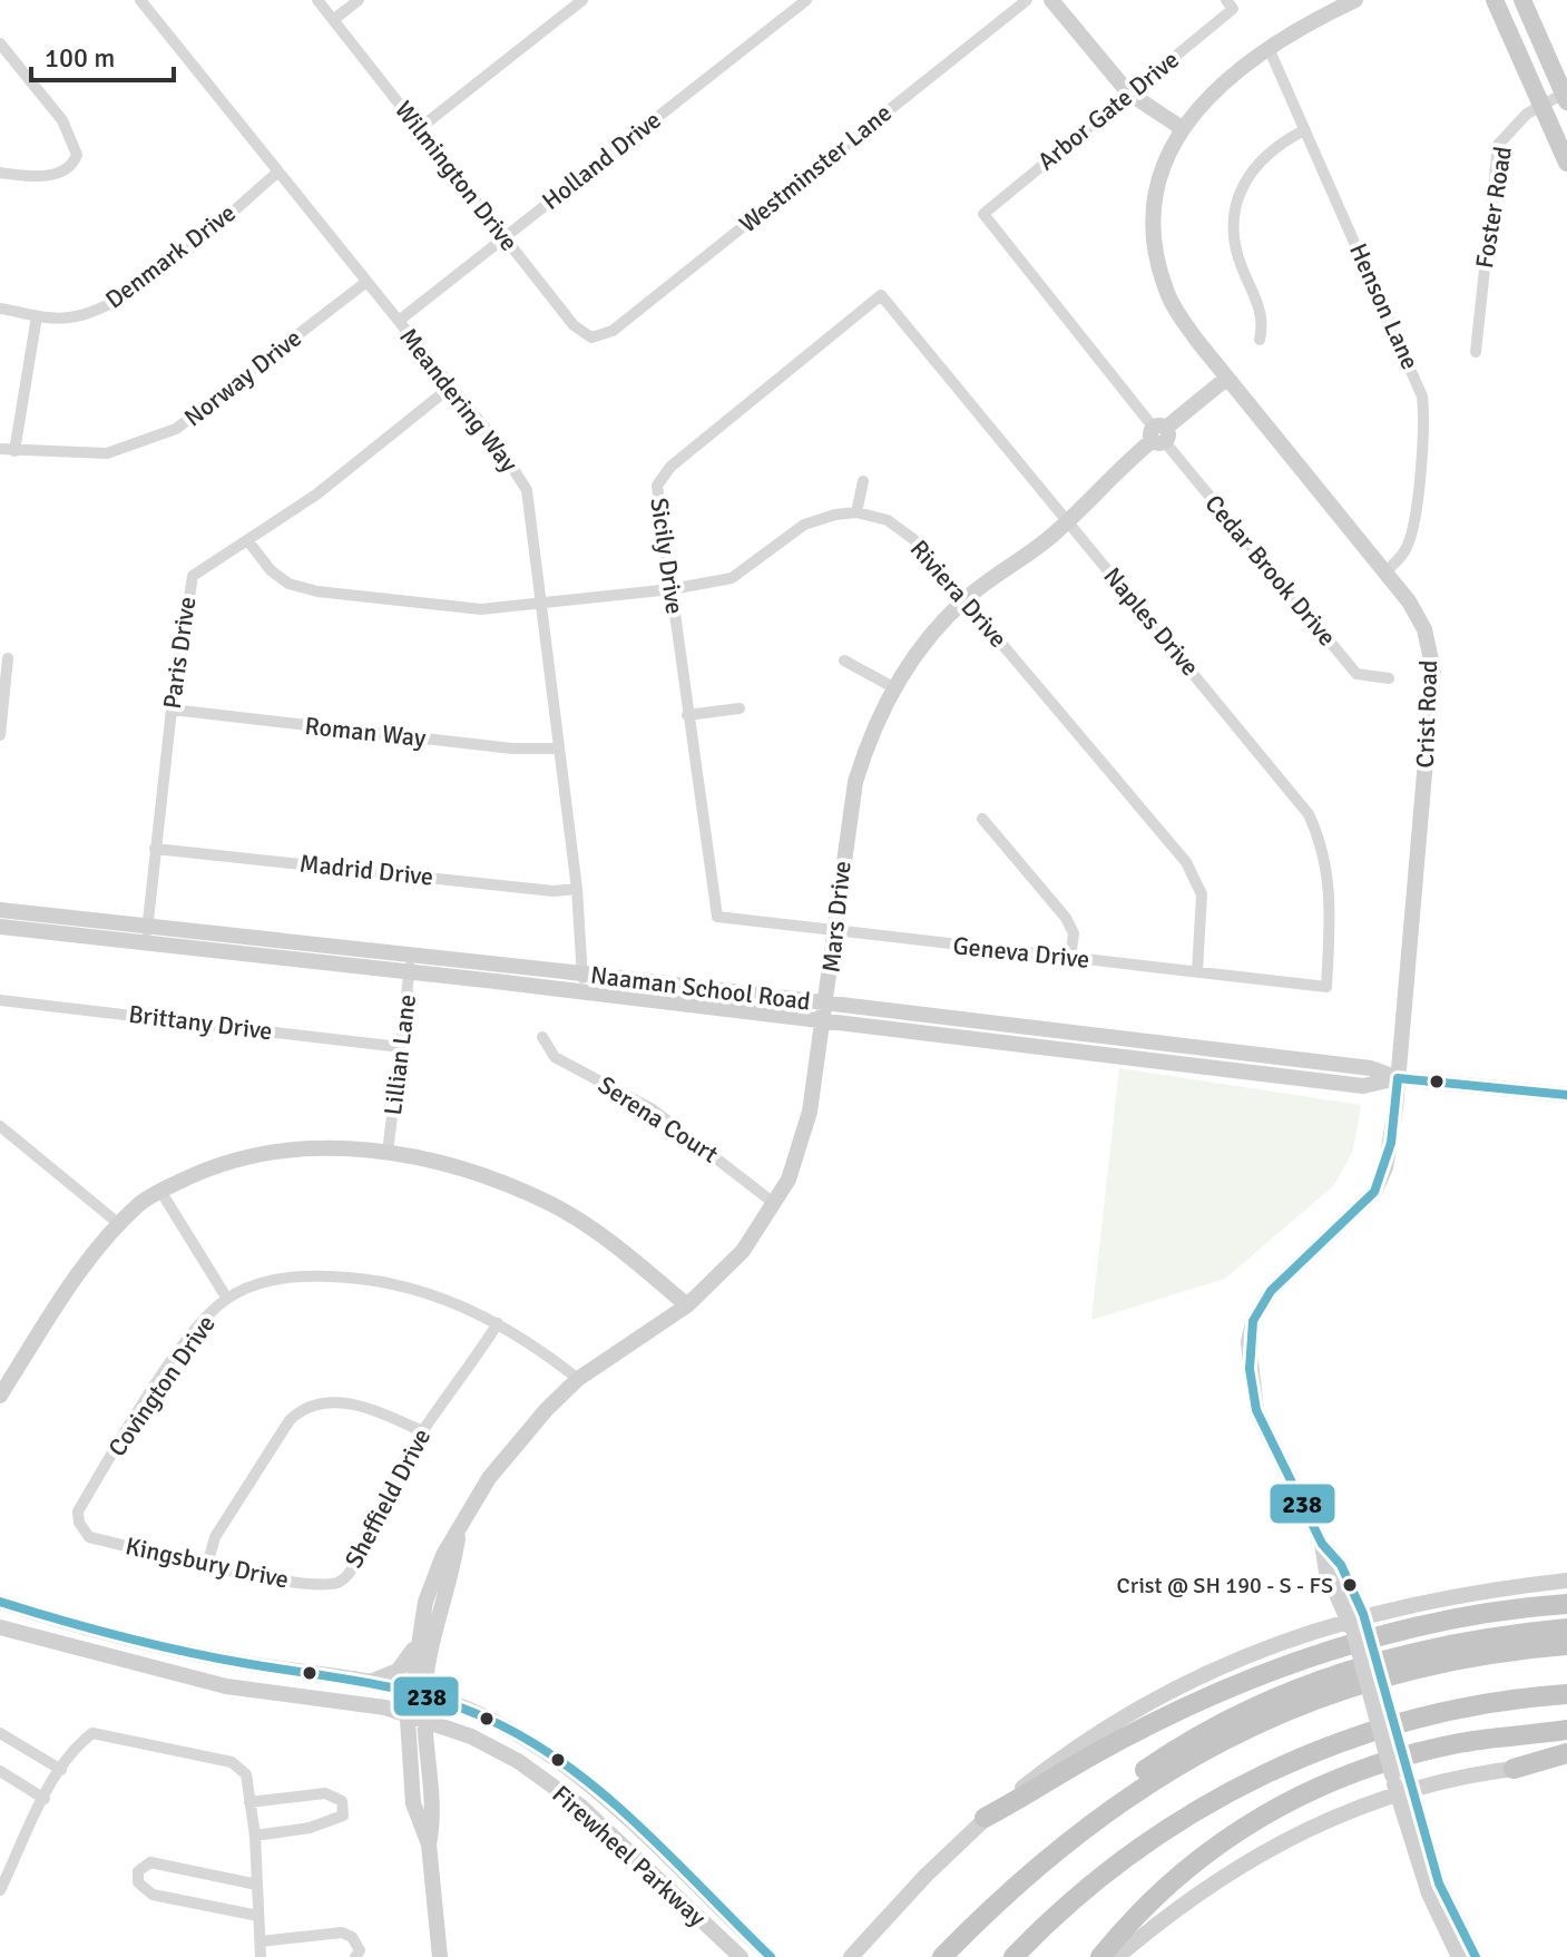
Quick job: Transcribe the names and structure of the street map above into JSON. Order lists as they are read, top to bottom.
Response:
{
  "streets": {
    "main road": [
      "Crist Road",
      "Mars Drive",
      "Naaman School Road",
      "Firewheel Parkway"
    ],
    "street": [
      "Arbor Gate Drive",
      "Holland Drive",
      "Westminster Lane",
      "Wilmington Drive",
      "Foster Road",
      "Denmark Drive",
      "Henson Lane",
      "Norway Drive",
      "Meandering Way",
      "Sicily Drive",
      "Cedar Brook Drive",
      "Riviera Drive",
      "Naples Drive",
      "Paris Drive",
      "Roman Way",
      "Madrid Drive",
      "Geneva Drive",
      "Brittany Drive",
      "Lillian Lane",
      "Serena Court",
      "Covington Drive",
      "Sheffield Drive",
      "Kingsbury Drive"
    ]
  },
  "crossings": [
    ["Arbor Gate Drive", "Cedar Brook Drive"],
    ["Holland Drive", "Wilmington Drive"],
    ["Holland Drive", "Meandering Way"],
    ["Westminster Lane", "Wilmington Drive"],
    ["Denmark Drive", "Meandering Way"],
    ["Henson Lane", "Crist Road"],
    ["Norway Drive", "Meandering Way"],
    ["Meandering Way", "Paris Drive"],
    ["Meandering Way", "Roman Way"],
    ["Meandering Way", "Madrid Drive"],
    ["Meandering Way", "Naaman School Road"],
    ["Sicily Drive", "Naples Drive"],
    ["Sicily Drive", "Geneva Drive"],
    ["Cedar Brook Drive", "Mars Drive"],
    ["Riviera Drive", "Mars Drive"],
    ["Riviera Drive", "Geneva Drive"],
    ["Naples Drive", "Mars Drive"],
    ["Naples Drive", "Geneva Drive"],
    ["Paris Drive", "Roman Way"],
    ["Paris Drive", "Madrid Drive"],
    ["Paris Drive", "Naaman School Road"],
    ["Crist Road", "Mars Drive"],
    ["Crist Road", "Naaman School Road"],
    ["Mars Drive", "Geneva Drive"],
    ["Mars Drive", "Naaman School Road"],
    ["Mars Drive", "Serena Court"],
    ["Mars Drive", "Covington Drive"],
    ["Mars Drive", "Firewheel Parkway"],
    ["Naaman School Road", "Lillian Lane"],
    ["Brittany Drive", "Lillian Lane"],
    ["Covington Drive", "Sheffield Drive"],
    ["Covington Drive", "Kingsbury Drive"],
    ["Sheffield Drive", "Kingsbury Drive"]
  ],
  "places": ["Crist @ SH 190 - S - FS"],
  "lines": ["transit line 238"],
  "scale_bar": "100 m"
}
